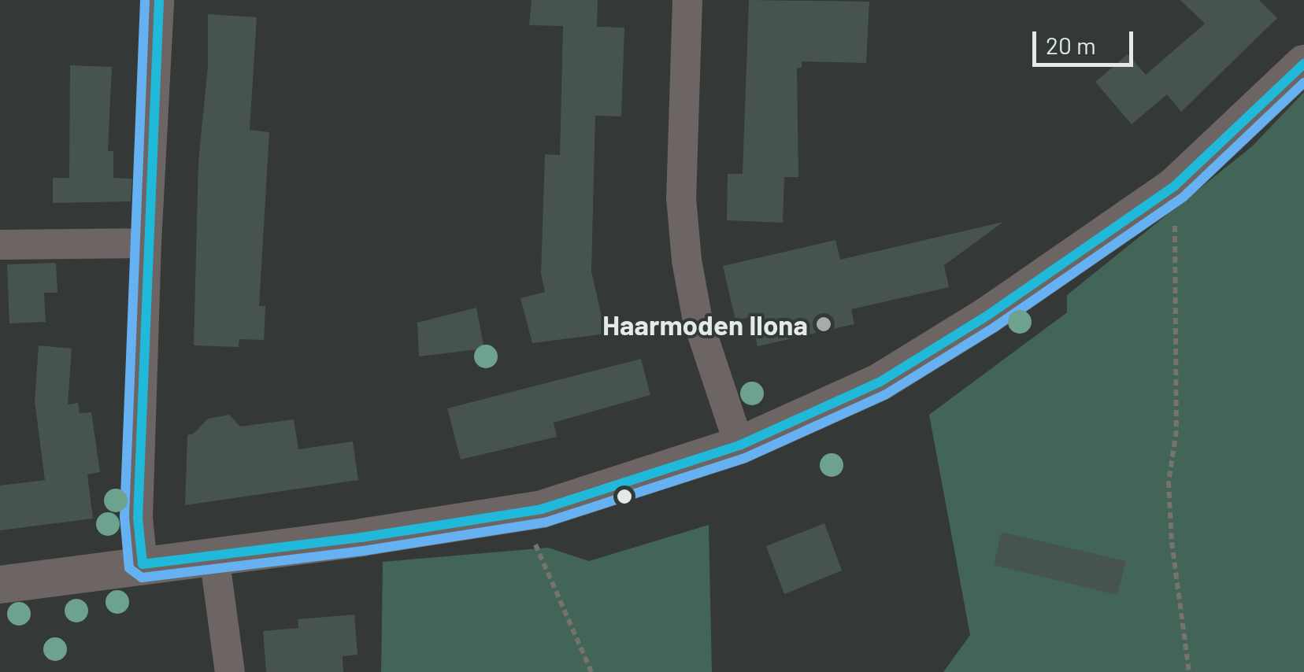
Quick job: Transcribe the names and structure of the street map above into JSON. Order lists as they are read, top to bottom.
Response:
{
  "places": ["Haarmoden Ilona"],
  "scale_bar": "20 m"
}
